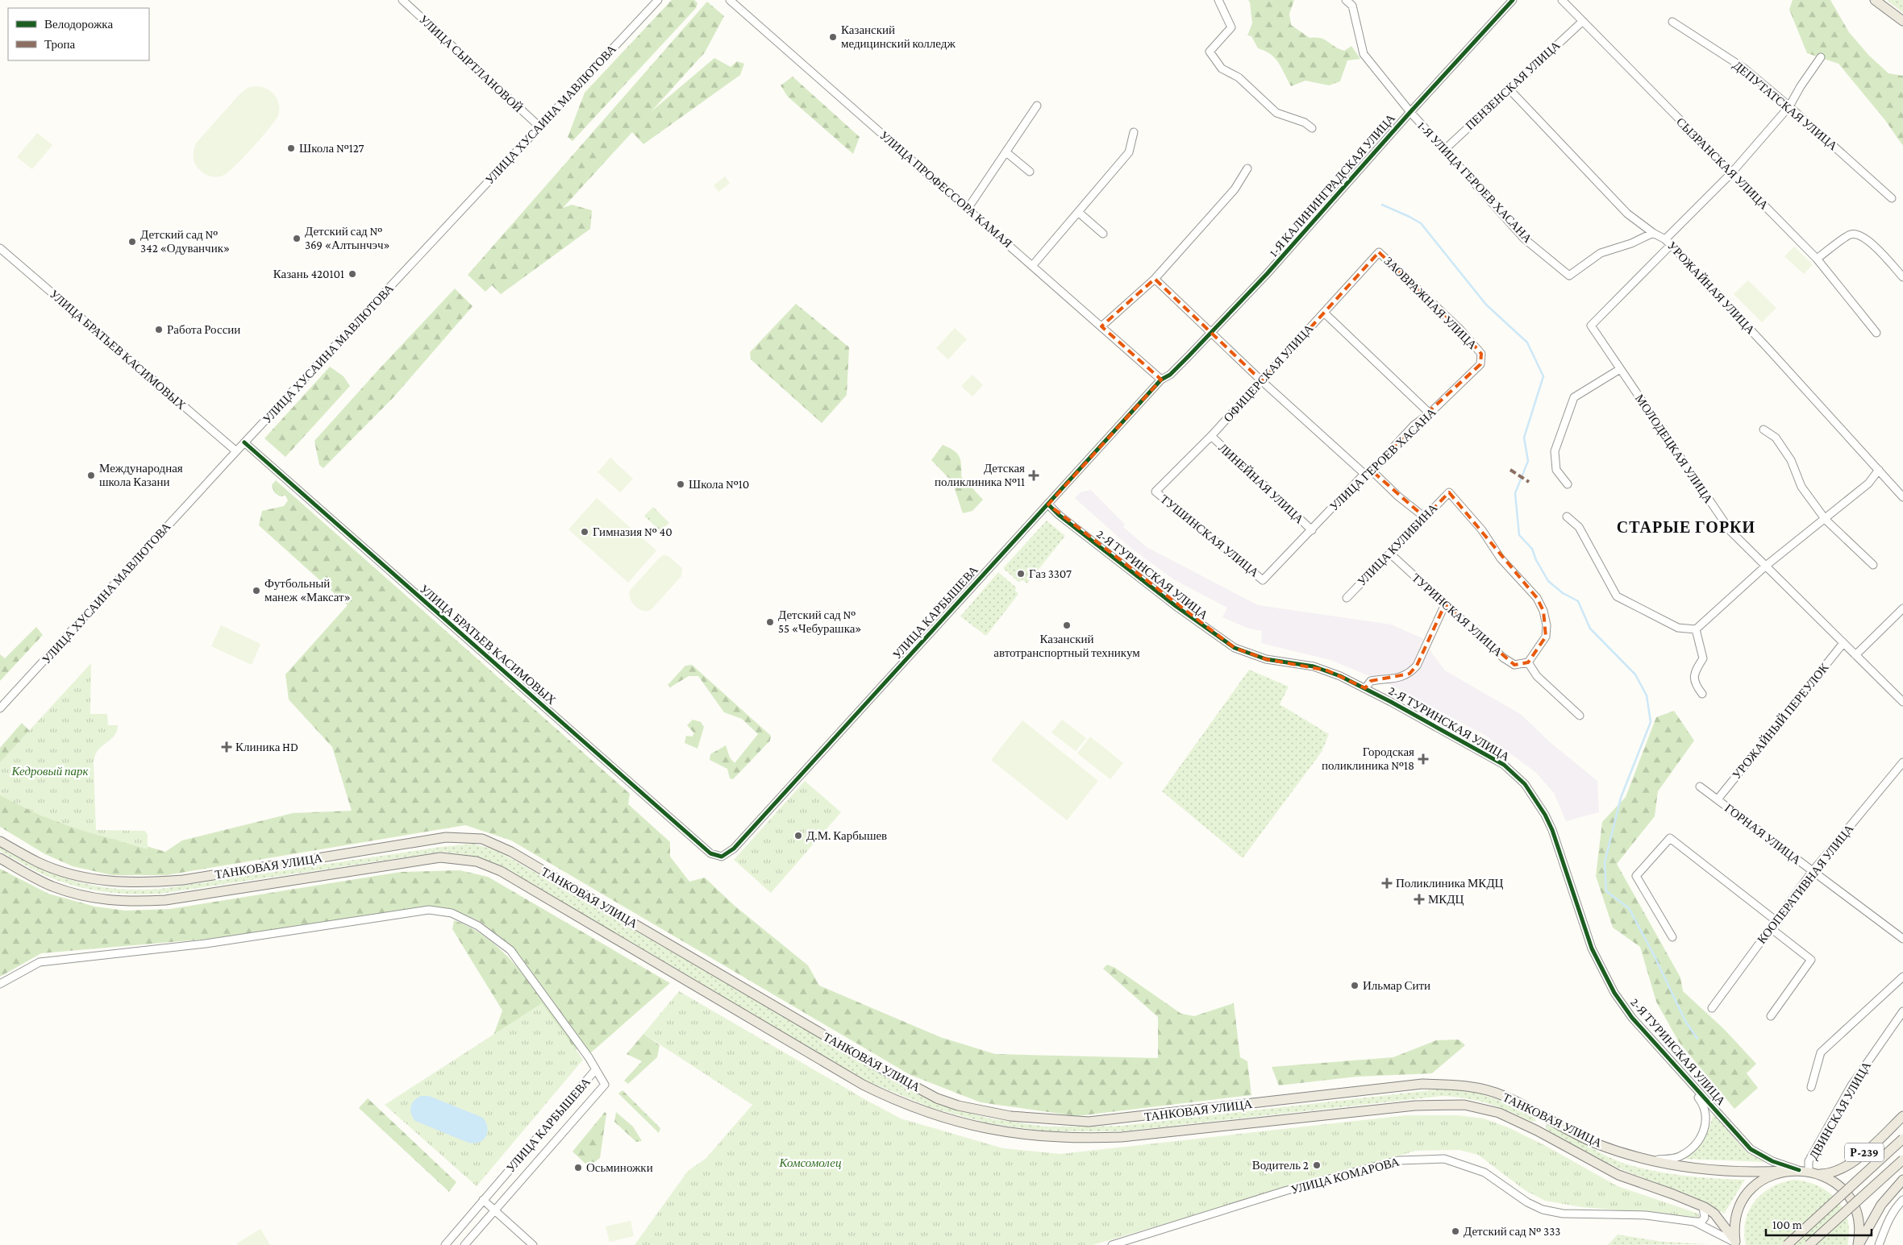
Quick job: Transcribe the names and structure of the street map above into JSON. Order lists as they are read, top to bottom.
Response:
{
  "streets": {
    "main road": ["ТАНКОВАЯ УЛИЦА", "Р-239"],
    "street": [
      "УЛИЦА СЫРТЛАНОВОЙ",
      "ПЕНЗЕНСКАЯ УЛИЦА",
      "ДЕПУТАТСКАЯ УЛИЦА",
      "УЛИЦА ХУСАИНА МАВЛЮТОВА",
      "СЫЗРАНСКАЯ УЛИЦА",
      "1-Я УЛИЦА ГЕРОЕВ ХАСАНА",
      "1-Я КАЛИНИНГРАДСКАЯ УЛИЦА",
      "УЛИЦА ПРОФЕССОРА КАМАЯ",
      "УРОЖАЙНАЯ УЛИЦА",
      "ЗАОВРАЖНАЯ УЛИЦА",
      "УЛИЦА БРАТЬЕВ КАСИМОВЫХ",
      "ОФИЦЕРСКАЯ УЛИЦА",
      "МОЛОДЕЦКАЯ УЛИЦА",
      "УЛИЦА ГЕРОЕВ ХАСАНА",
      "ЛИНЕЙНАЯ УЛИЦА",
      "ТУШИНСКАЯ УЛИЦА",
      "УЛИЦА КУЛИБИНА",
      "2-Я ТУРИНСКАЯ УЛИЦА",
      "УЛИЦА КАРБЫШЕВА",
      "ТУРИНСКАЯ УЛИЦА",
      "УРОЖАЙНЫЙ ПЕРЕУЛОК",
      "ГОРНАЯ УЛИЦА",
      "КООПЕРАТИВНАЯ УЛИЦА",
      "ДВИНСКАЯ УЛИЦА",
      "УЛИЦА КОМАРОВА"
    ]
  },
  "crossings": [
    ["УЛИЦА СЫРТЛАНОВОЙ", "УЛИЦА ХУСАИНА МАВЛЮТОВА"],
    ["ПЕНЗЕНСКАЯ УЛИЦА", "СЫЗРАНСКАЯ УЛИЦА"],
    ["ПЕНЗЕНСКАЯ УЛИЦА", "1-Я УЛИЦА ГЕРОЕВ ХАСАНА"],
    ["ПЕНЗЕНСКАЯ УЛИЦА", "УРОЖАЙНАЯ УЛИЦА"],
    ["УЛИЦА ХУСАИНА МАВЛЮТОВА", "УЛИЦА БРАТЬЕВ КАСИМОВЫХ"],
    ["1-Я УЛИЦА ГЕРОЕВ ХАСАНА", "1-Я КАЛИНИНГРАДСКАЯ УЛИЦА"],
    ["1-Я УЛИЦА ГЕРОЕВ ХАСАНА", "УРОЖАЙНАЯ УЛИЦА"],
    ["1-Я КАЛИНИНГРАДСКАЯ УЛИЦА", "УЛИЦА ПРОФЕССОРА КАМАЯ"],
    ["1-Я КАЛИНИНГРАДСКАЯ УЛИЦА", "УЛИЦА КАРБЫШЕВА"],
    ["УЛИЦА ПРОФЕССОРА КАМАЯ", "УЛИЦА КАРБЫШЕВА"],
    ["УРОЖАЙНАЯ УЛИЦА", "МОЛОДЕЦКАЯ УЛИЦА"],
    ["ЗАОВРАЖНАЯ УЛИЦА", "ОФИЦЕРСКАЯ УЛИЦА"],
    ["ЗАОВРАЖНАЯ УЛИЦА", "УЛИЦА ГЕРОЕВ ХАСАНА"],
    ["УЛИЦА БРАТЬЕВ КАСИМОВЫХ", "УЛИЦА КАРБЫШЕВА"],
    ["ОФИЦЕРСКАЯ УЛИЦА", "ЛИНЕЙНАЯ УЛИЦА"],
    ["ОФИЦЕРСКАЯ УЛИЦА", "ТУШИНСКАЯ УЛИЦА"],
    ["МОЛОДЕЦКАЯ УЛИЦА", "УРОЖАЙНЫЙ ПЕРЕУЛОК"],
    ["УЛИЦА ГЕРОЕВ ХАСАНА", "ЛИНЕЙНАЯ УЛИЦА"],
    ["УЛИЦА ГЕРОЕВ ХАСАНА", "ТУШИНСКАЯ УЛИЦА"],
    ["УЛИЦА КУЛИБИНА", "ТУРИНСКАЯ УЛИЦА"],
    ["2-Я ТУРИНСКАЯ УЛИЦА", "УЛИЦА КАРБЫШЕВА"],
    ["2-Я ТУРИНСКАЯ УЛИЦА", "Р-239"],
    ["УРОЖАЙНЫЙ ПЕРЕУЛОК", "ГОРНАЯ УЛИЦА"],
    ["ГОРНАЯ УЛИЦА", "КООПЕРАТИВНАЯ УЛИЦА"],
    ["ТАНКОВАЯ УЛИЦА", "Р-239"],
    ["ТАНКОВАЯ УЛИЦА", "УЛИЦА КОМАРОВА"],
    ["ДВИНСКАЯ УЛИЦА", "Р-239"],
    ["Р-239", "УЛИЦА КОМАРОВА"]
  ],
  "districts": ["СТАРЫЕ ГОРКИ"],
  "parks": ["Кедровый парк", "Комсомолец"],
  "places": {
    "other": [
      "Казанский медицинский колледж",
      "Школа №127",
      "Детский сад № 369 «Алтынчэч»",
      "Детский сад № 342 «Одуванчик»",
      "Казань 420101",
      "Работа России",
      "Международная школа Казани",
      "Школа №10",
      "Гимназия № 40",
      "Газ 3307",
      "Футбольный манеж «Максат»",
      "Детский сад № 55 «Чебурашка»",
      "Казанский автотранспортный техникум",
      "Д.М. Карбышев",
      "Ильмар Сити",
      "Водитель 2",
      "Осьминожки",
      "Детский сад № 333"
    ],
    "health": [
      "Детская поликлиника №11",
      "Клиника HD",
      "Городская поликлиника №18",
      "Поликлиника МКДЦ",
      "МКДЦ"
    ]
  },
  "legend": ["Велодорожка", "Тропа"],
  "scale_bar": "100 m"
}
